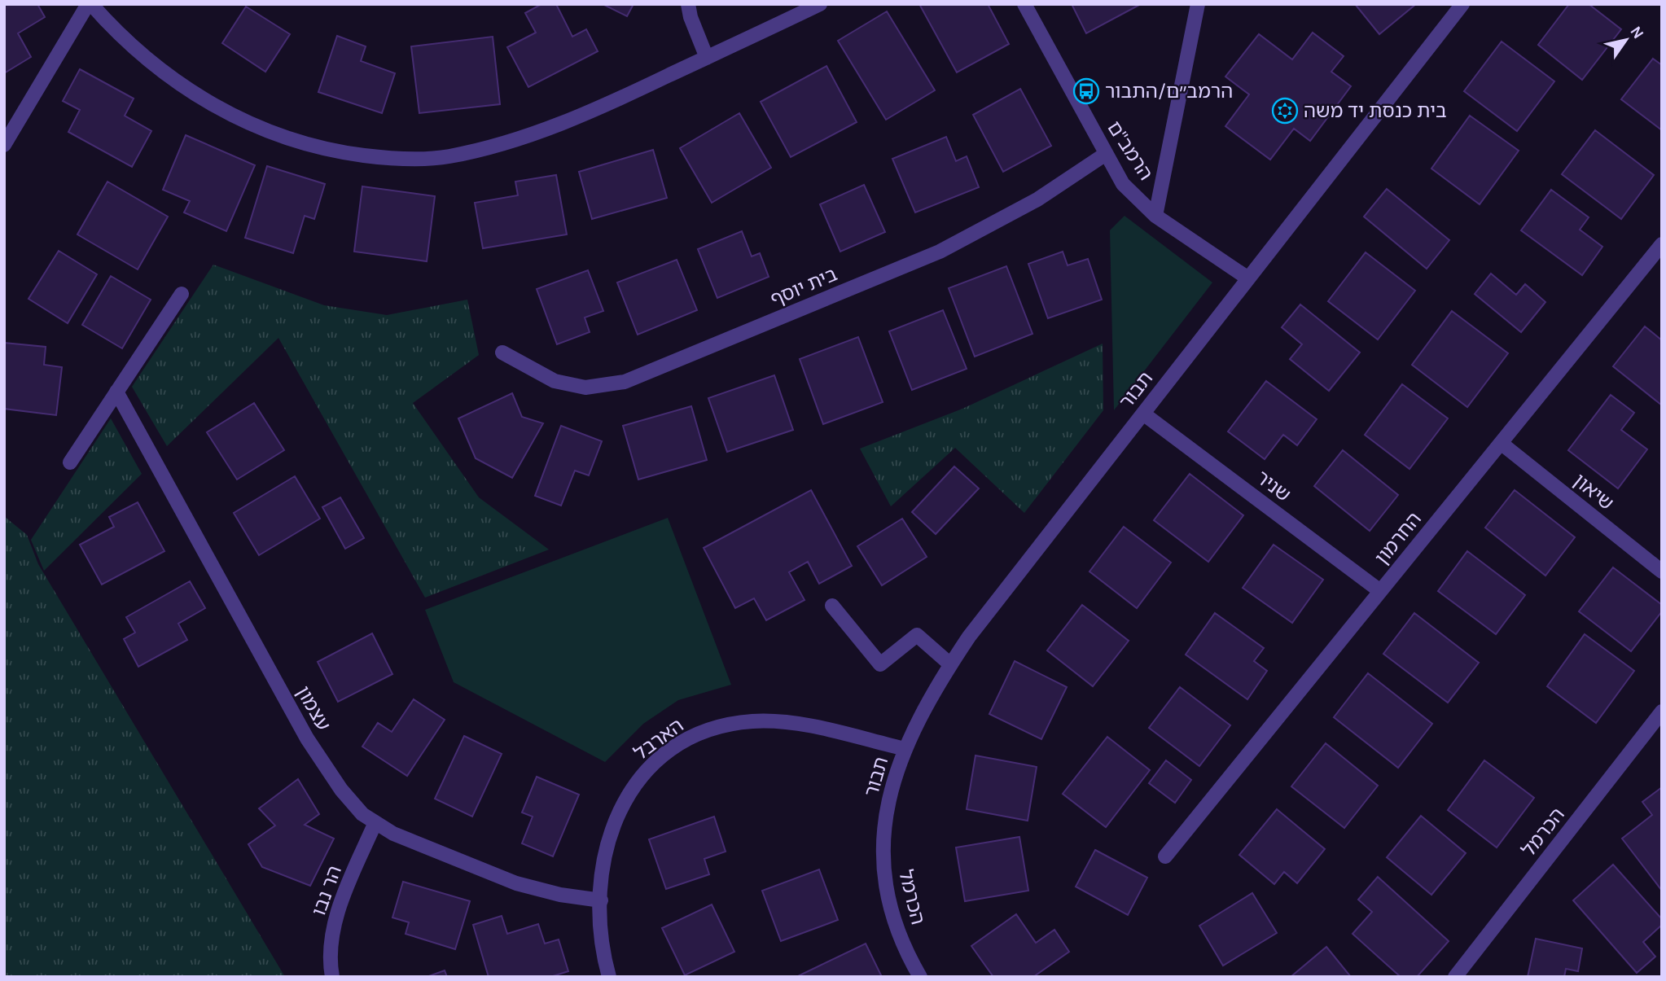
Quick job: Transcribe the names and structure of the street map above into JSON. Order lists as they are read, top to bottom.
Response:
{
  "streets": {
    "street": [
      "הרמב\"ם",
      "בית יוסף",
      "תבור",
      "שניר",
      "שיאון",
      "החרמון",
      "עצמון",
      "הארבל",
      "הכרמל",
      "הר נבו"
    ]
  },
  "crossings": [
    ["הרמב\"ם", "בית יוסף"],
    ["הרמב\"ם", "תבור"],
    ["תבור", "שניר"],
    ["תבור", "הארבל"],
    ["תבור", "הכרמל"],
    ["שניר", "החרמון"],
    ["שיאון", "החרמון"],
    ["עצמון", "הארבל"],
    ["עצמון", "הר נבו"]
  ],
  "places": {
    "bus stop": ["הרמב״ם/התבור"],
    "synagogue": ["בית כנסת יד משה"]
  },
  "north": "top right"
}
